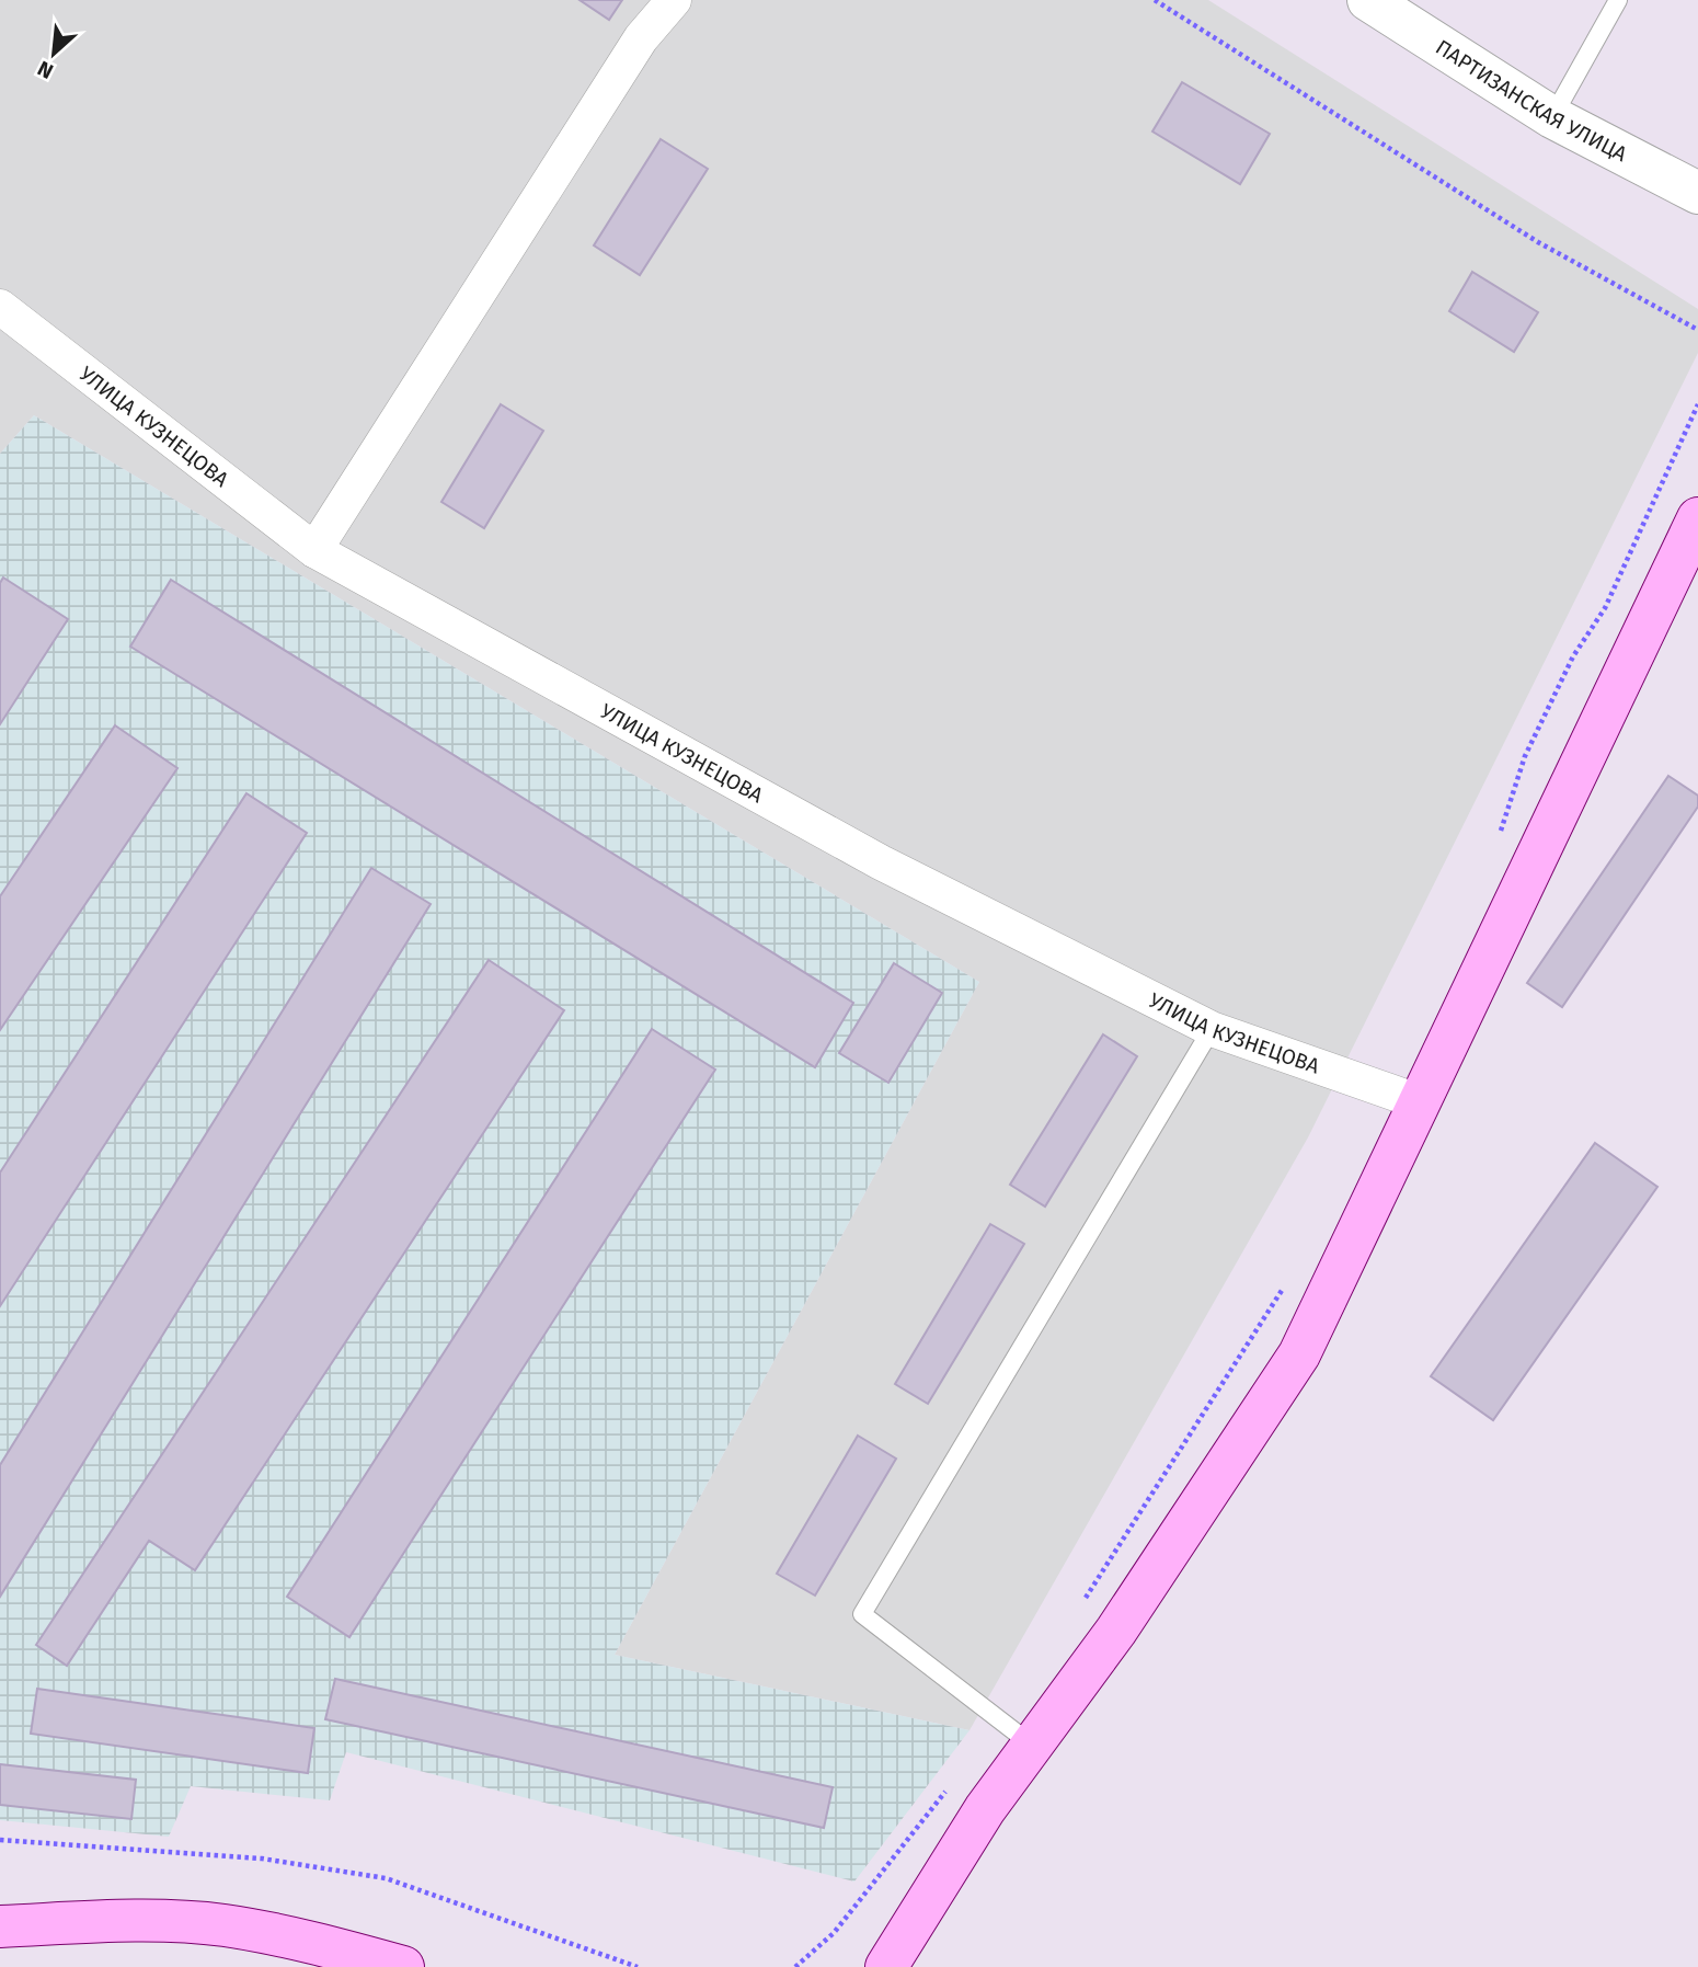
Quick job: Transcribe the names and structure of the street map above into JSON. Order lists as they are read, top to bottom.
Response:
{
  "streets": {
    "street": ["ПАРТИЗАНСКАЯ УЛИЦА", "УЛИЦА КУЗНЕЦОВА"]
  },
  "north": "bottom left"
}
